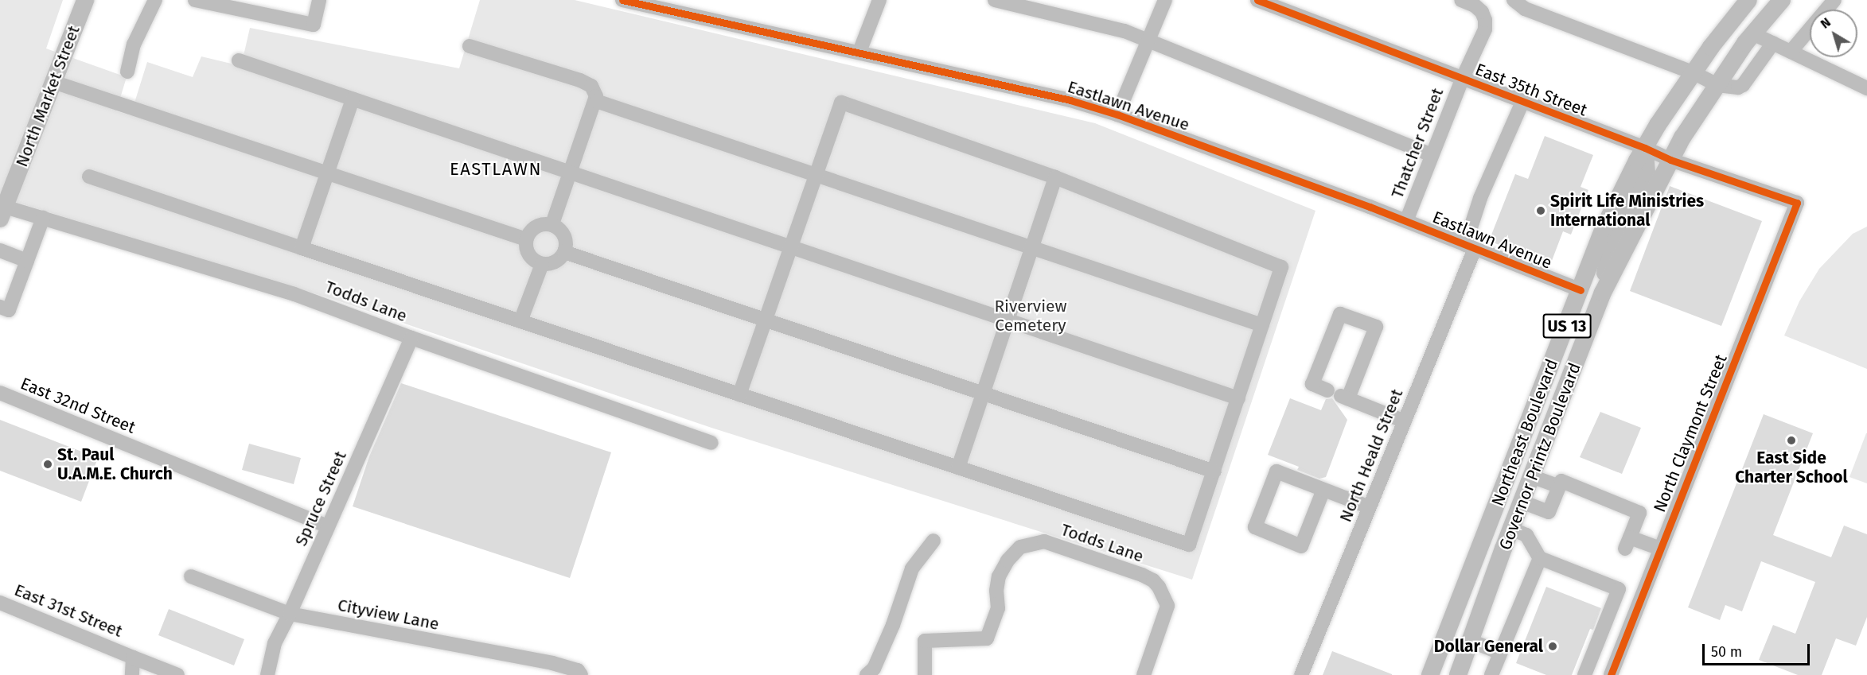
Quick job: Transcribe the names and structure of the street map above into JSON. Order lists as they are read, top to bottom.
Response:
{
  "streets": {
    "main road": [
      "North Market Street",
      "US 13",
      "Northeast Boulevard",
      "Governor Printz Boulevard"
    ],
    "street": [
      "East 35th Street",
      "Eastlawn Avenue",
      "Thatcher Street",
      "Todds Lane",
      "East 32nd Street",
      "North Claymont Street",
      "North Heald Street",
      "Spruce Street",
      "East 31st Street",
      "Cityview Lane"
    ]
  },
  "crossings": [
    ["East 35th Street", "Thatcher Street"],
    ["East 35th Street", "Northeast Boulevard"],
    ["East 35th Street", "North Claymont Street"],
    ["East 35th Street", "North Heald Street"],
    ["East 35th Street", "Governor Printz Boulevard"],
    ["North Market Street", "Todds Lane"],
    ["Eastlawn Avenue", "Thatcher Street"],
    ["Eastlawn Avenue", "Northeast Boulevard"],
    ["Eastlawn Avenue", "North Heald Street"],
    ["Todds Lane", "Spruce Street"],
    ["East 32nd Street", "Spruce Street"],
    ["Spruce Street", "Cityview Lane"]
  ],
  "districts": ["EASTLAWN"],
  "parks": ["Riverview Cemetery"],
  "places": [
    "Spirit Life Ministries International",
    "East Side Charter School",
    "St. Paul U.A.M.E. Church",
    "Dollar General"
  ],
  "scale_bar": "50 m",
  "north": "top left"
}
